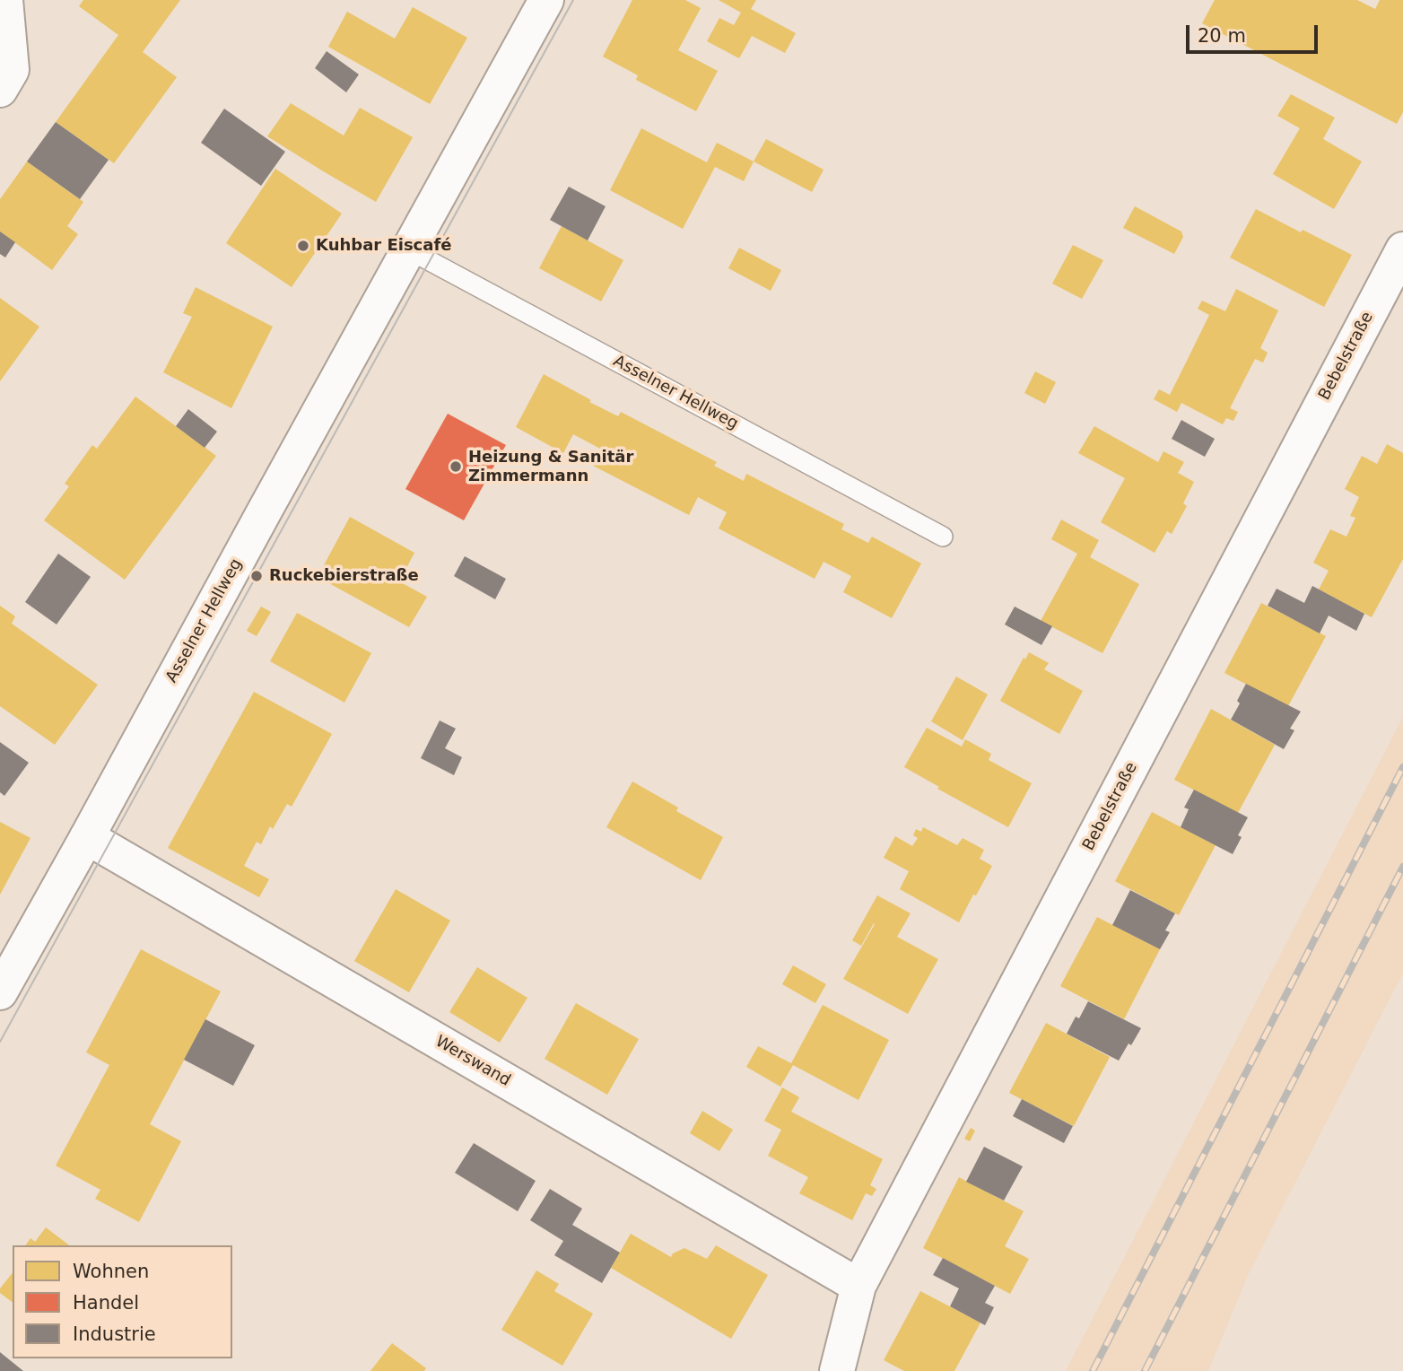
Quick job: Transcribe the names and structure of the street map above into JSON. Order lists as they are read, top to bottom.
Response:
{
  "streets": {
    "street": ["Bebelstraße", "Asselner Hellweg", "Werswand"]
  },
  "crossings": [
    ["Bebelstraße", "Werswand"],
    ["Asselner Hellweg", "Werswand"]
  ],
  "places": ["Kuhbar Eiscafé", "Heizung & Sanitär Zimmermann", "Ruckebierstraße"],
  "legend": ["Wohnen", "Handel", "Industrie"],
  "scale_bar": "20 m"
}
